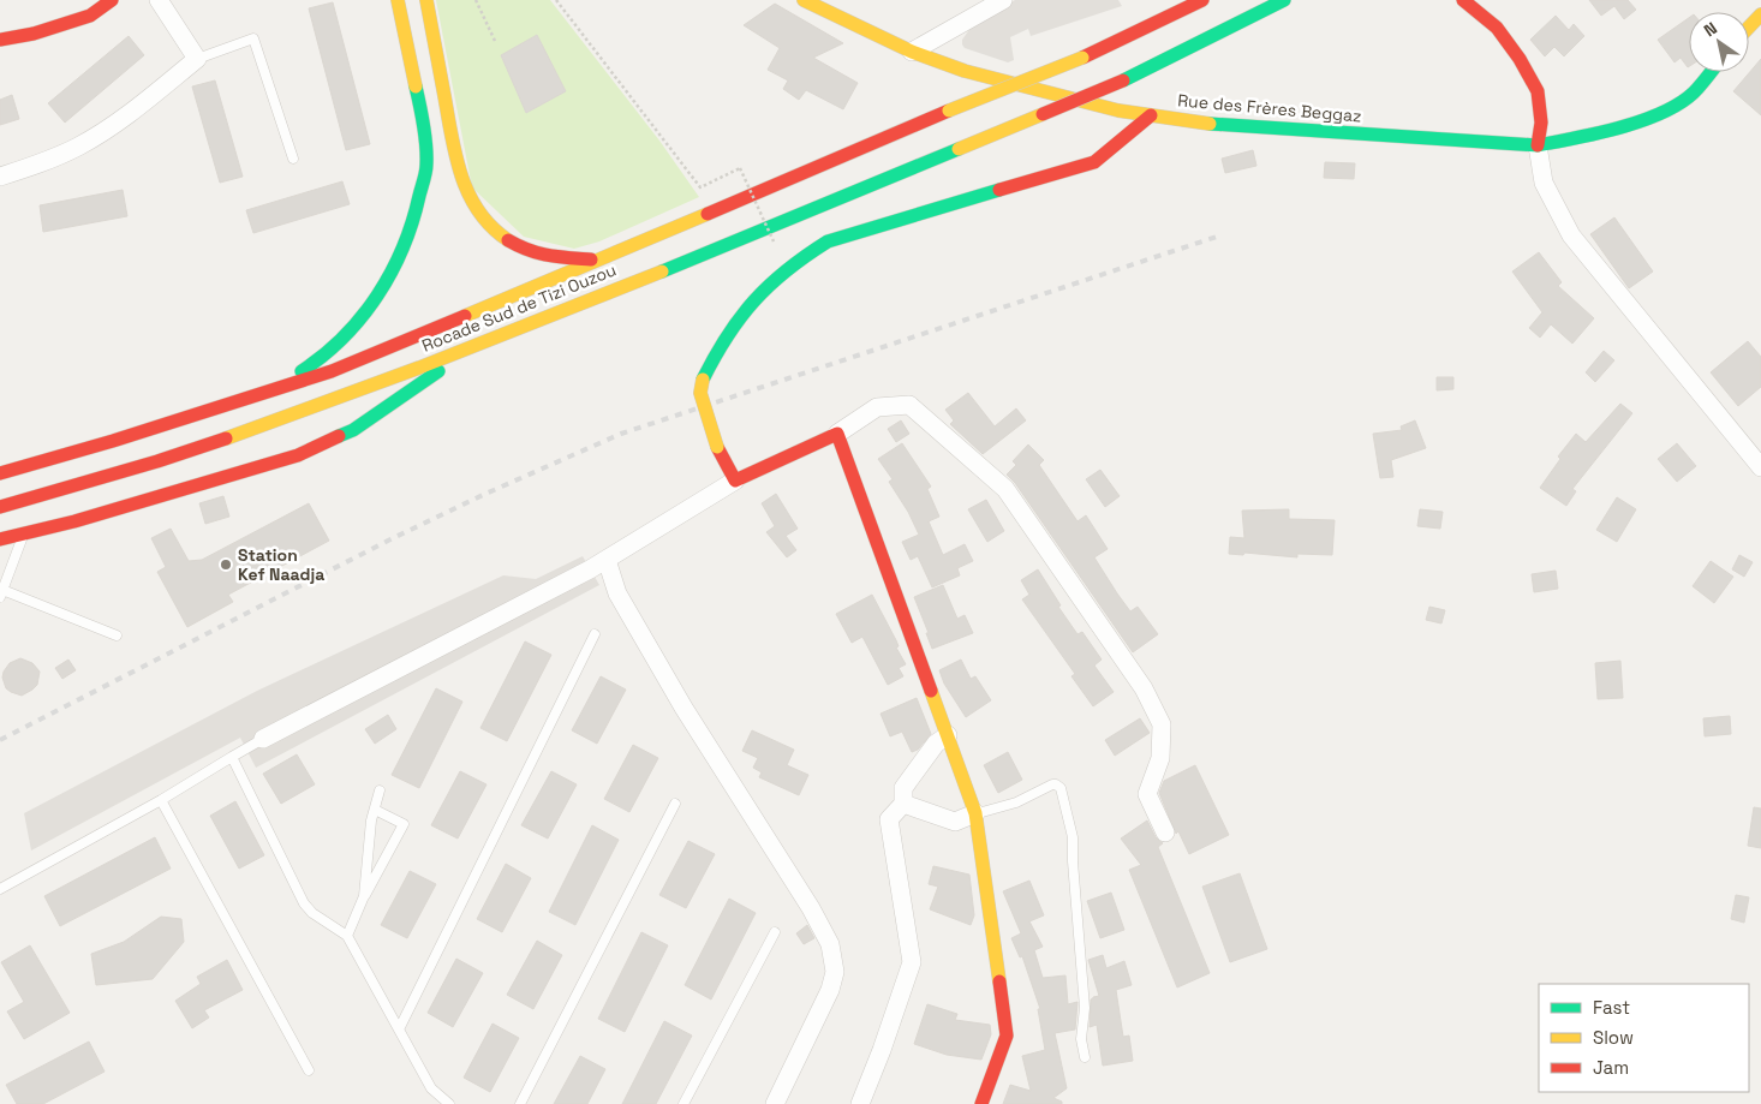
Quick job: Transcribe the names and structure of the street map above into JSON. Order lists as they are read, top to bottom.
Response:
{
  "streets": {
    "main road": ["Rue des Frères Beggaz", "Rocade Sud de Tizi Ouzou"]
  },
  "places": ["Station Kef Naadja"],
  "legend": ["Fast", "Slow", "Jam"],
  "north": "top left"
}
